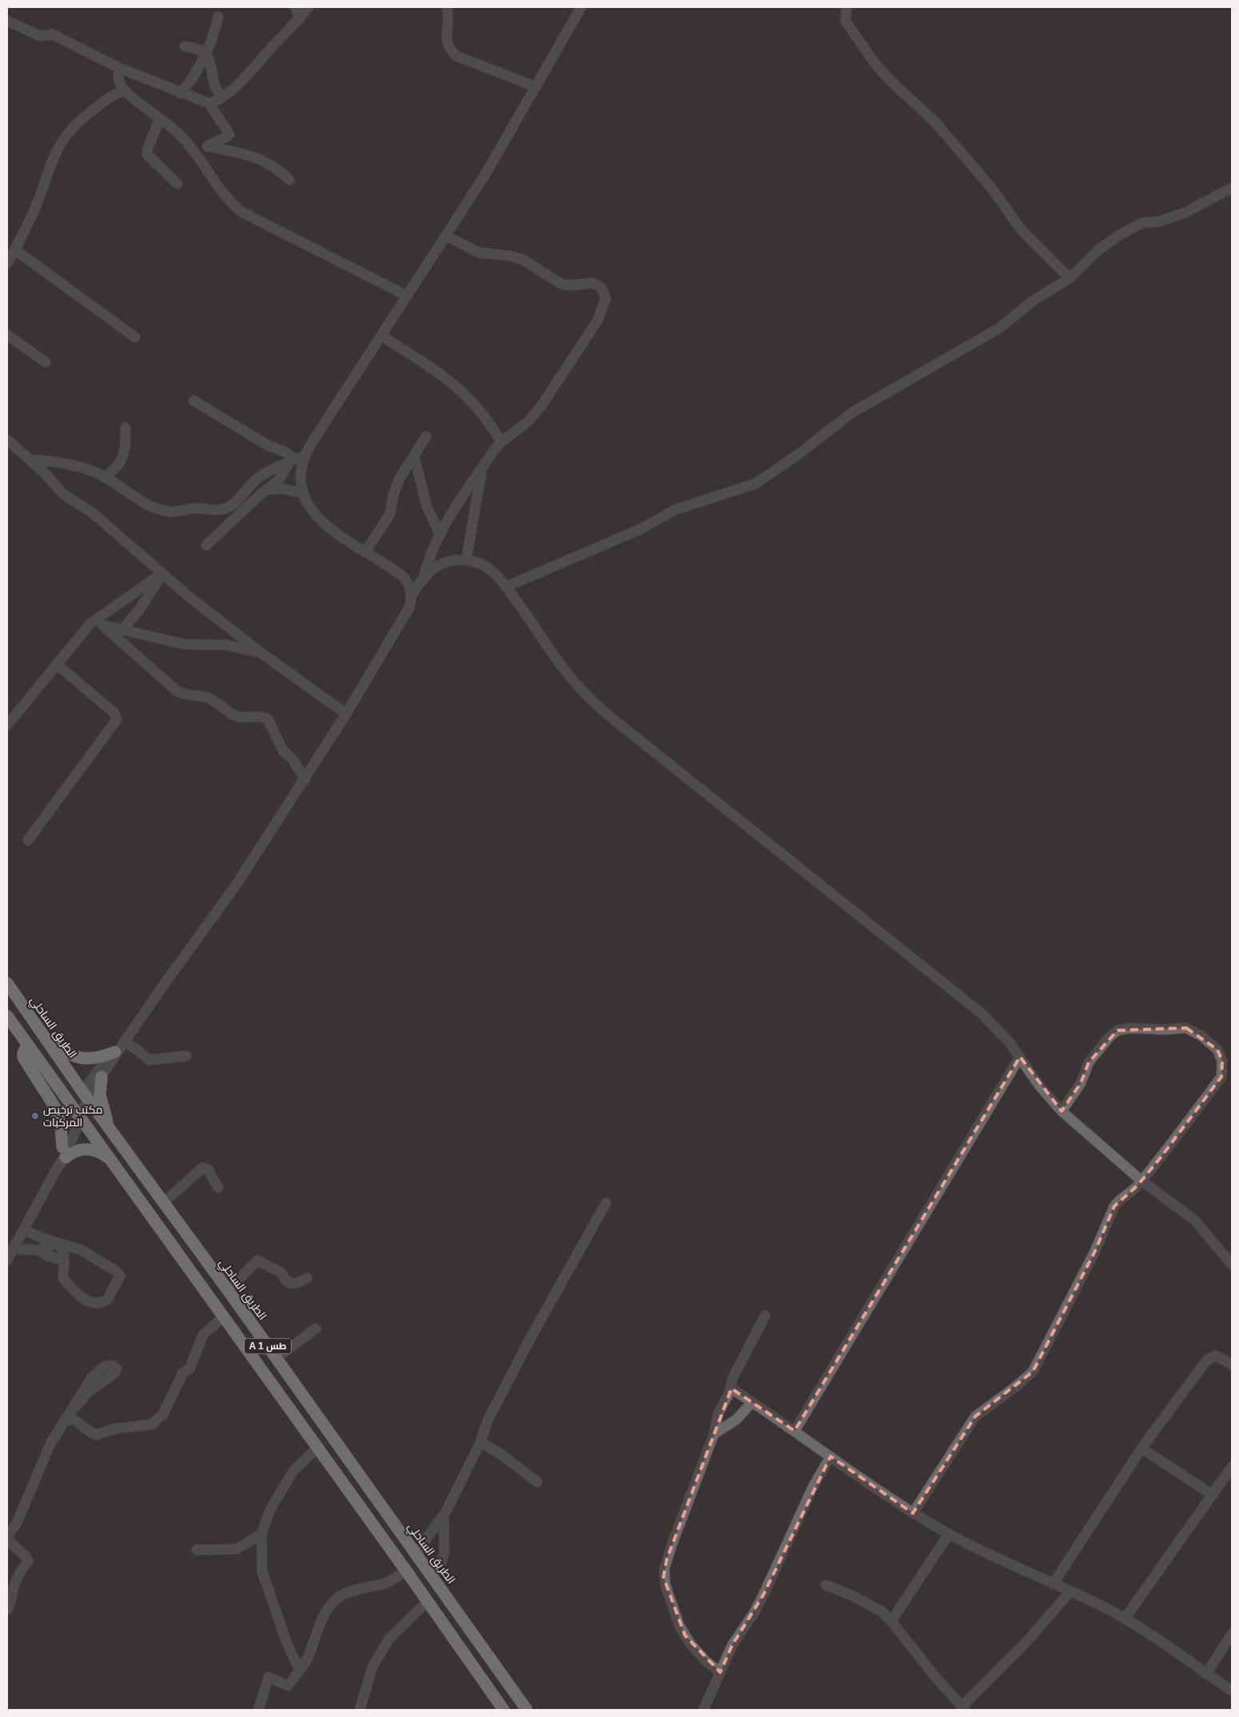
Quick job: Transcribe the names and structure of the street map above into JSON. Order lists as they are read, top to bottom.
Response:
{
  "streets": {
    "highway": ["الطريق الساحلي", "A 1 طس"]
  },
  "places": ["مكتب ترخيص المركبات"]
}
